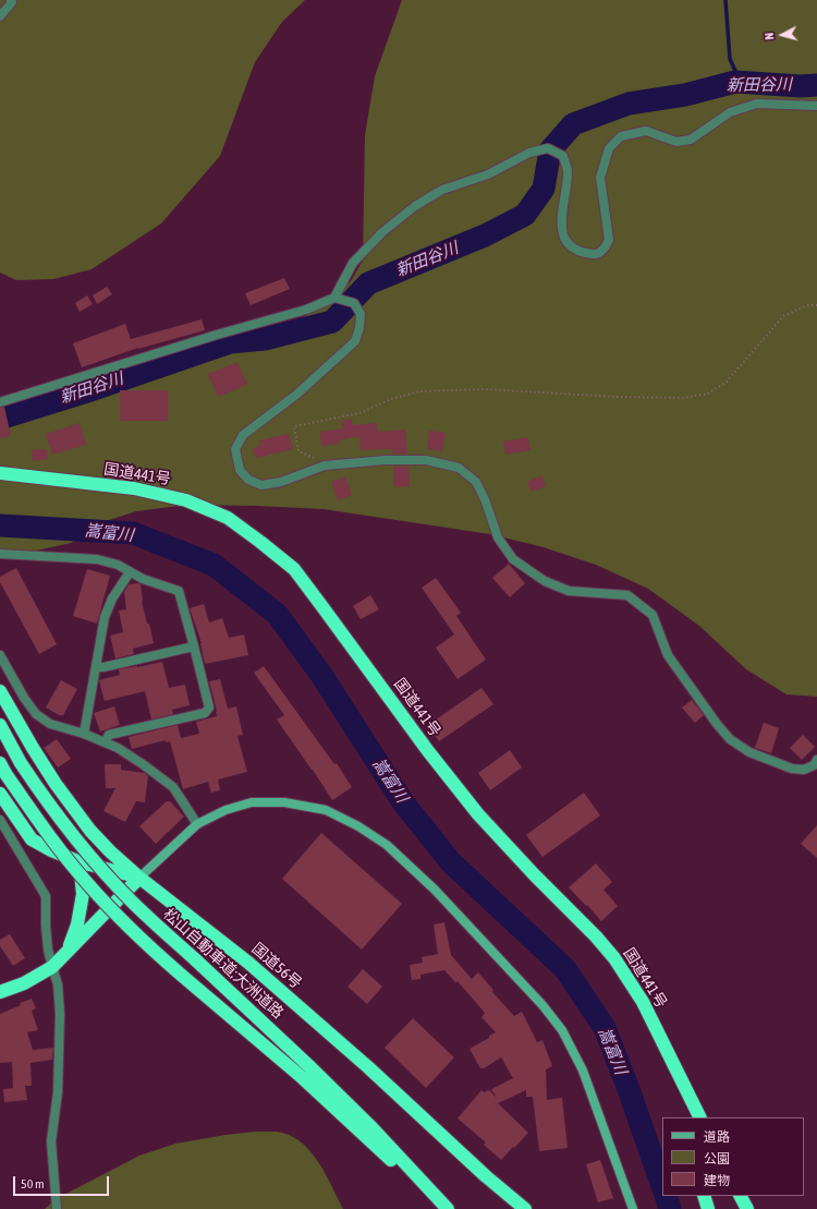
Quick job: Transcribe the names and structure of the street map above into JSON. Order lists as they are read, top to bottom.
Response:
{
  "streets": {
    "highway": ["国道441号", "松山自動車道;大洲道路", "国道56号"]
  },
  "water": ["新田谷川", "嵩富川"],
  "legend": ["道路", "公園", "建物"],
  "scale_bar": "50 m",
  "north": "left"
}
